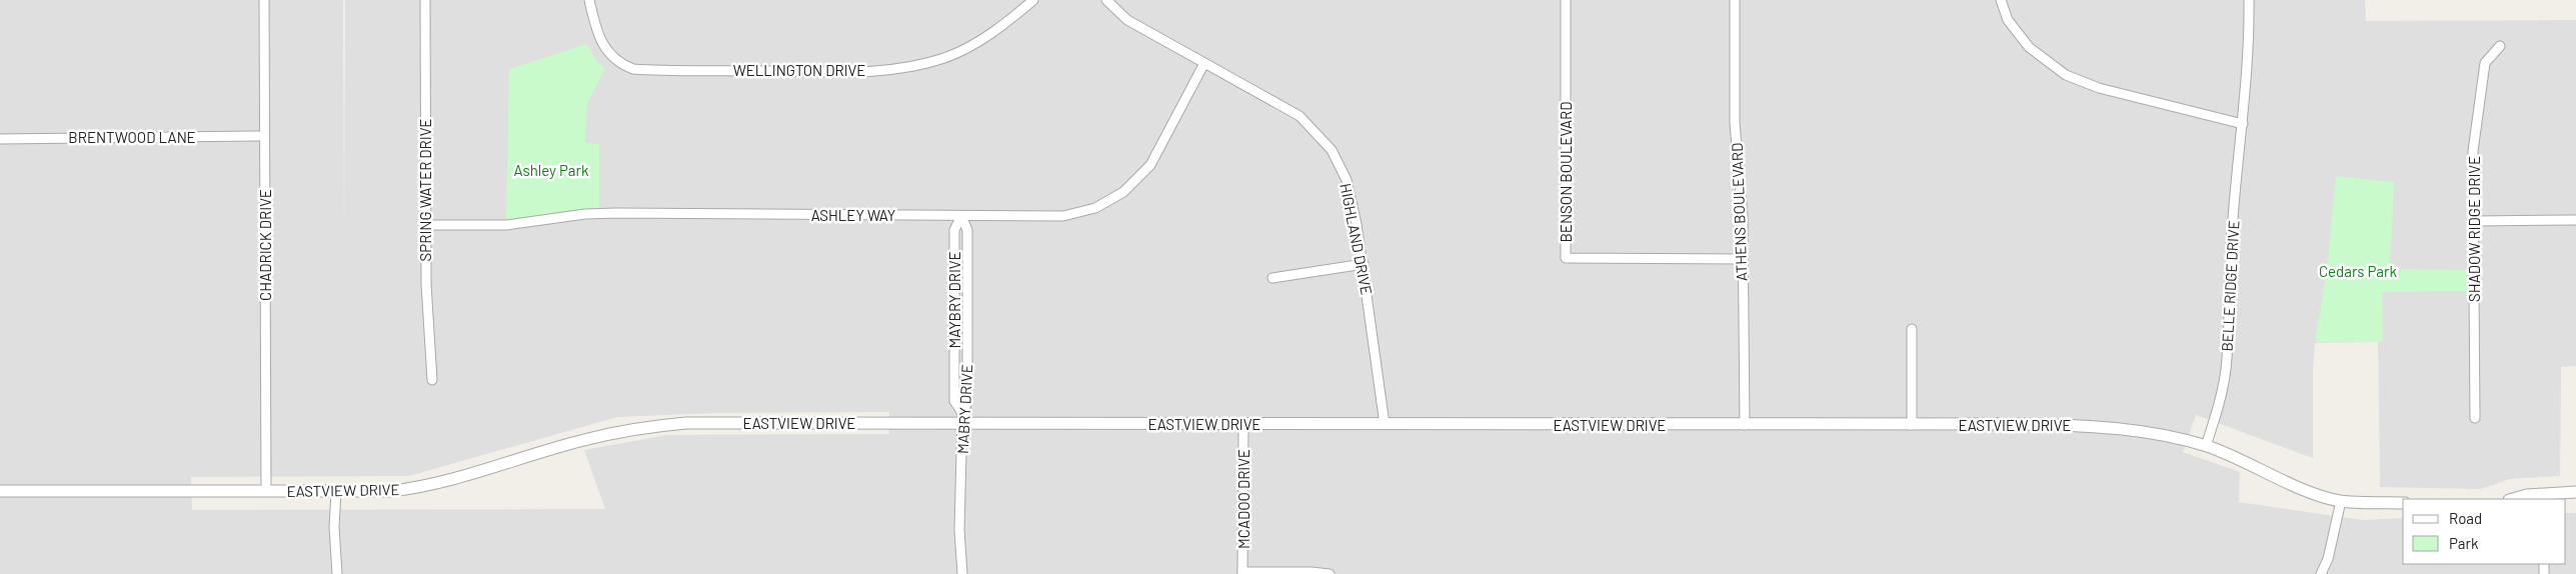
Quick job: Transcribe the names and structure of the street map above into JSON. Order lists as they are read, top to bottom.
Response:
{
  "streets": {
    "street": [
      "WELLINGTON DRIVE",
      "BRENTWOOD LANE",
      "BENSON BOULEVARD",
      "SPRING WATER DRIVE",
      "ATHENS BOULEVARD",
      "ASHLEY WAY",
      "SHADOW RIDGE DRIVE",
      "HIGHLAND DRIVE",
      "CHADRICK DRIVE",
      "BELLE RIDGE DRIVE",
      "MAYBRY DRIVE",
      "MABRY DRIVE",
      "EASTVIEW DRIVE",
      "MCADOO DRIVE"
    ]
  },
  "crossings": [
    ["BRENTWOOD LANE", "CHADRICK DRIVE"],
    ["BENSON BOULEVARD", "ATHENS BOULEVARD"],
    ["SPRING WATER DRIVE", "ASHLEY WAY"],
    ["ATHENS BOULEVARD", "EASTVIEW DRIVE"],
    ["ASHLEY WAY", "HIGHLAND DRIVE"],
    ["ASHLEY WAY", "MAYBRY DRIVE"],
    ["HIGHLAND DRIVE", "EASTVIEW DRIVE"],
    ["CHADRICK DRIVE", "EASTVIEW DRIVE"],
    ["BELLE RIDGE DRIVE", "EASTVIEW DRIVE"],
    ["MAYBRY DRIVE", "MABRY DRIVE"],
    ["MAYBRY DRIVE", "EASTVIEW DRIVE"],
    ["MABRY DRIVE", "EASTVIEW DRIVE"],
    ["EASTVIEW DRIVE", "MCADOO DRIVE"]
  ],
  "parks": ["Ashley Park", "Cedars Park"],
  "legend": ["Road", "Park"]
}
